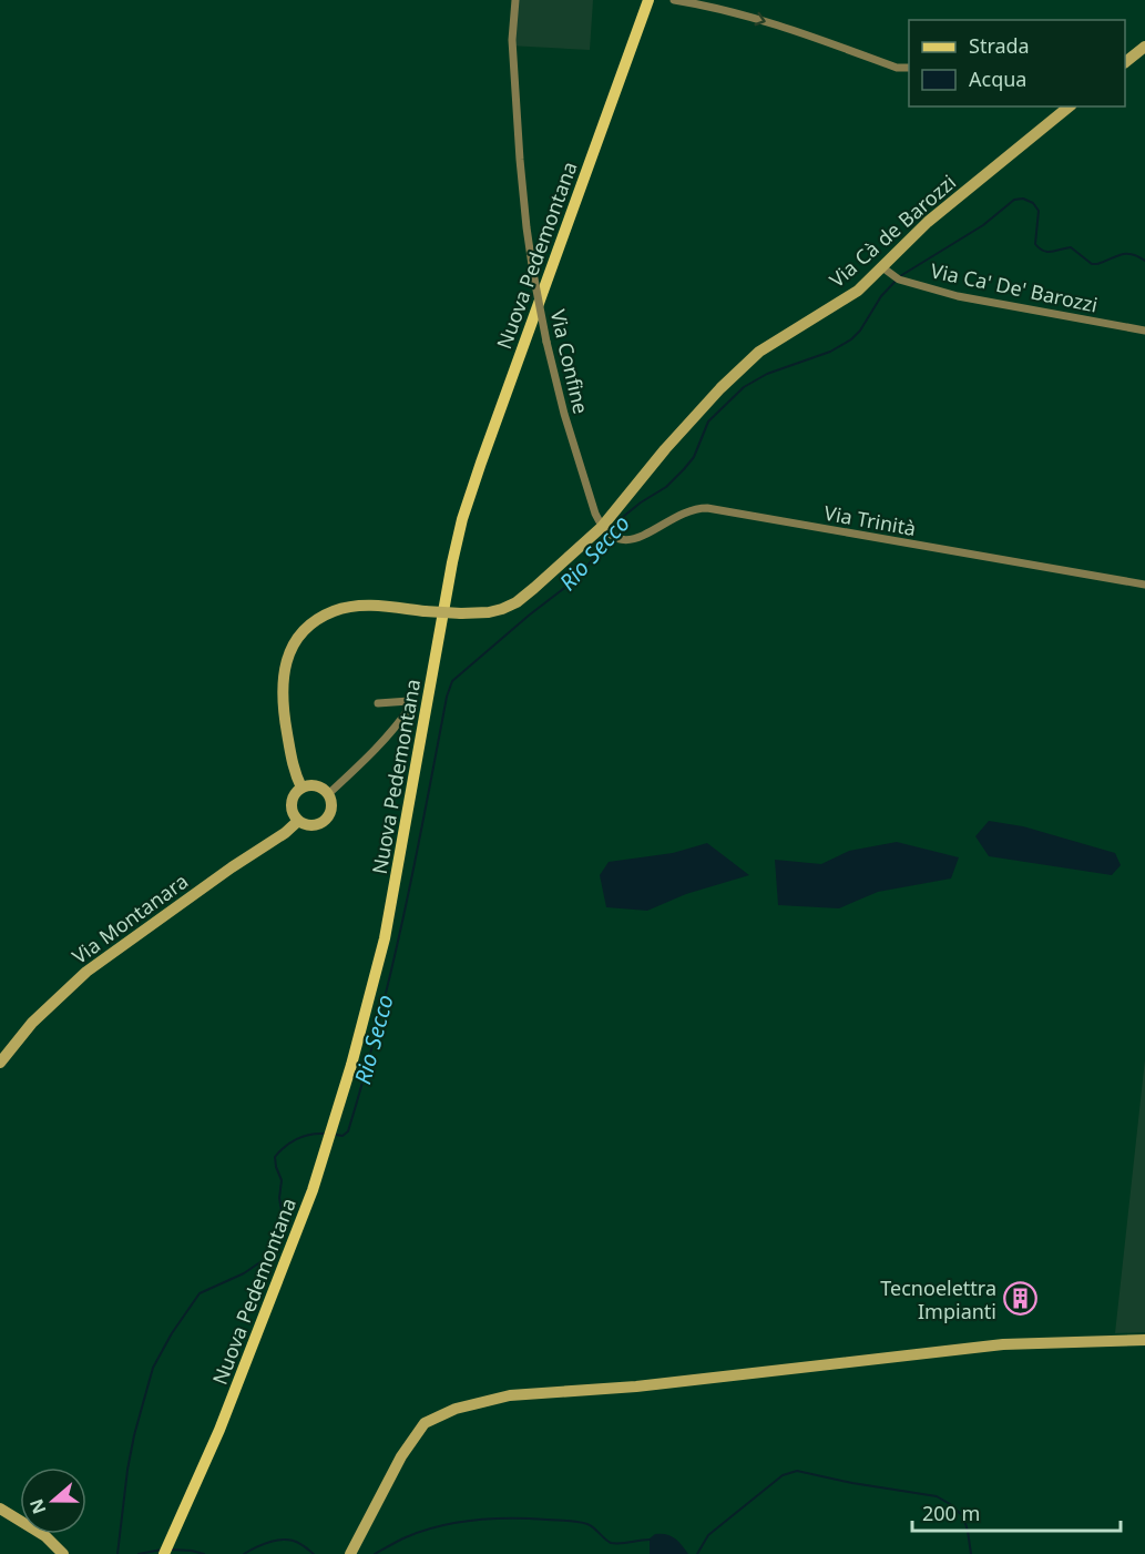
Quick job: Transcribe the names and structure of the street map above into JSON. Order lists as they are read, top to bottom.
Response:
{
  "streets": {
    "main road": ["Nuova Pedemontana"],
    "street": [
      "Via Cà de Barozzi",
      "Via Ca' De' Barozzi",
      "Via Confine",
      "Via Trinità",
      "Via Montanara"
    ]
  },
  "crossings": [
    ["Via Cà de Barozzi", "Via Ca' De' Barozzi"],
    ["Via Cà de Barozzi", "Via Confine"],
    ["Via Cà de Barozzi", "Via Trinità"],
    ["Via Confine", "Via Trinità"]
  ],
  "water": ["Rio Secco"],
  "places": {
    "building": ["Tecnoelettra Impianti"]
  },
  "legend": ["Strada", "Acqua"],
  "scale_bar": "200 m",
  "north": "left"
}
